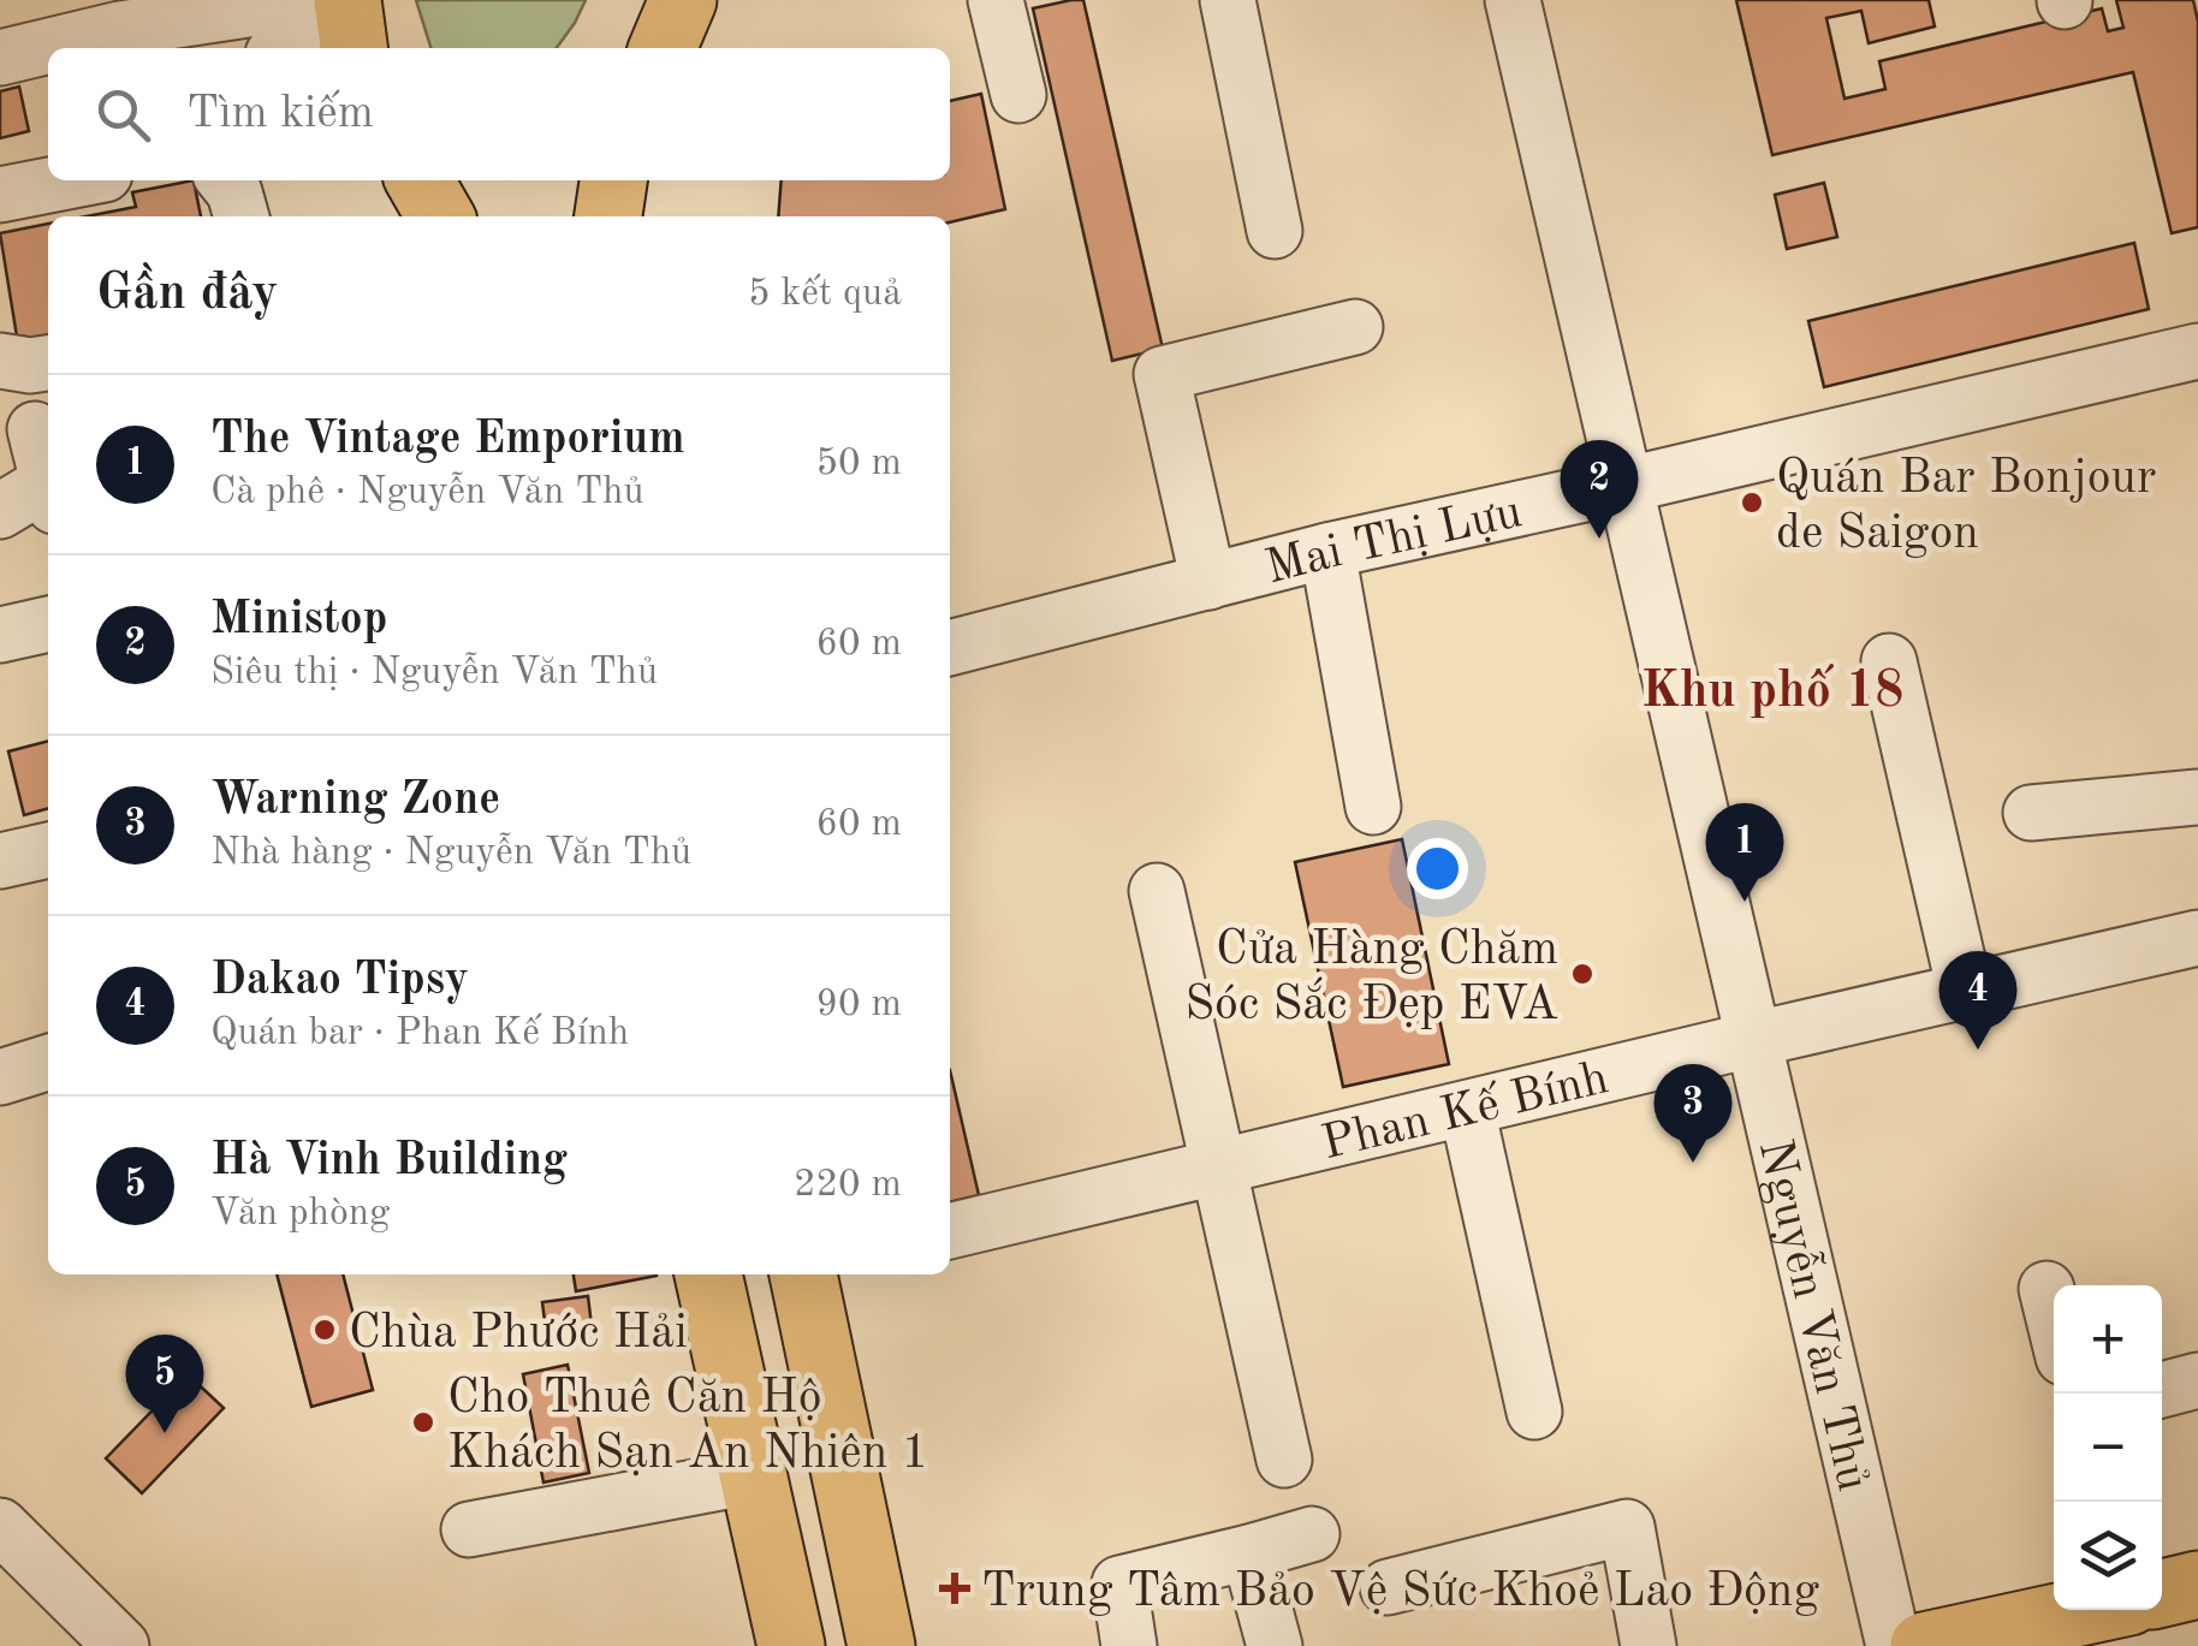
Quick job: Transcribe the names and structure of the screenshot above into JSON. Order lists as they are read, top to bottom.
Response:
{
  "streets": {
    "street": ["Mai Thị Lựu", "Phan Kế Bính", "Nguyễn Văn Thủ"]
  },
  "crossings": [
    ["Mai Thị Lựu", "Nguyễn Văn Thủ"],
    ["Phan Kế Bính", "Nguyễn Văn Thủ"]
  ],
  "districts": ["Khu phố 18"],
  "places": {
    "other": [
      "Quán Bar Bonjour de Saigon",
      "Cửa Hàng Chăm Sóc Sắc Đẹp EVA",
      "Chùa Phước Hải",
      "Cho Thuê Căn Hộ Khách Sạn An Nhiên 1"
    ],
    "health": ["Trung Tâm Bảo Vệ Sức Khoẻ Lao Động"]
  },
  "page": {
    "search": "Tìm kiếm",
    "heading": ["Gần đây", "5 kết quả"],
    "list": [
      {
        "mark": "1",
        "name": "The Vintage Emporium",
        "note": "Cà phê · Nguyễn Văn Thủ",
        "value": "50 m"
      },
      {
        "mark": "2",
        "name": "Ministop",
        "note": "Siêu thị · Nguyễn Văn Thủ",
        "value": "60 m"
      },
      {
        "mark": "3",
        "name": "Warning Zone",
        "note": "Nhà hàng · Nguyễn Văn Thủ",
        "value": "60 m"
      },
      {
        "mark": "4",
        "name": "Dakao Tipsy",
        "note": "Quán bar · Phan Kế Bính",
        "value": "90 m"
      },
      {
        "mark": "5",
        "name": "Hà Vinh Building",
        "note": "Văn phòng",
        "value": "220 m"
      }
    ],
    "pins": [
      "2",
      "1",
      "4",
      "3",
      "5"
    ],
    "map_buttons": ["+", "−"]
  }
}
